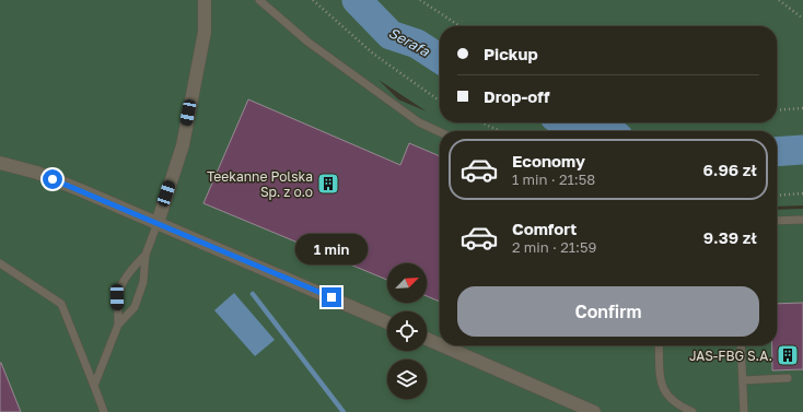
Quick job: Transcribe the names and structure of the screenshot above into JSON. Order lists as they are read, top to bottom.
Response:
{
  "water": ["Serafa"],
  "places": {
    "building": ["Teekanne Polska Sp. z o.o", "JAS-FBG S.A."]
  },
  "north": "top right",
  "page": {
    "banner": ["Pickup", "Drop-off"],
    "list": [
      {
        "name": "Economy",
        "note": "1 min · 21:58",
        "value": "6.96 zł"
      },
      {
        "name": "Comfort",
        "note": "2 min · 21:59",
        "value": "9.39 zł"
      }
    ],
    "bubble": "1 min",
    "buttons": "Confirm"
  }
}
